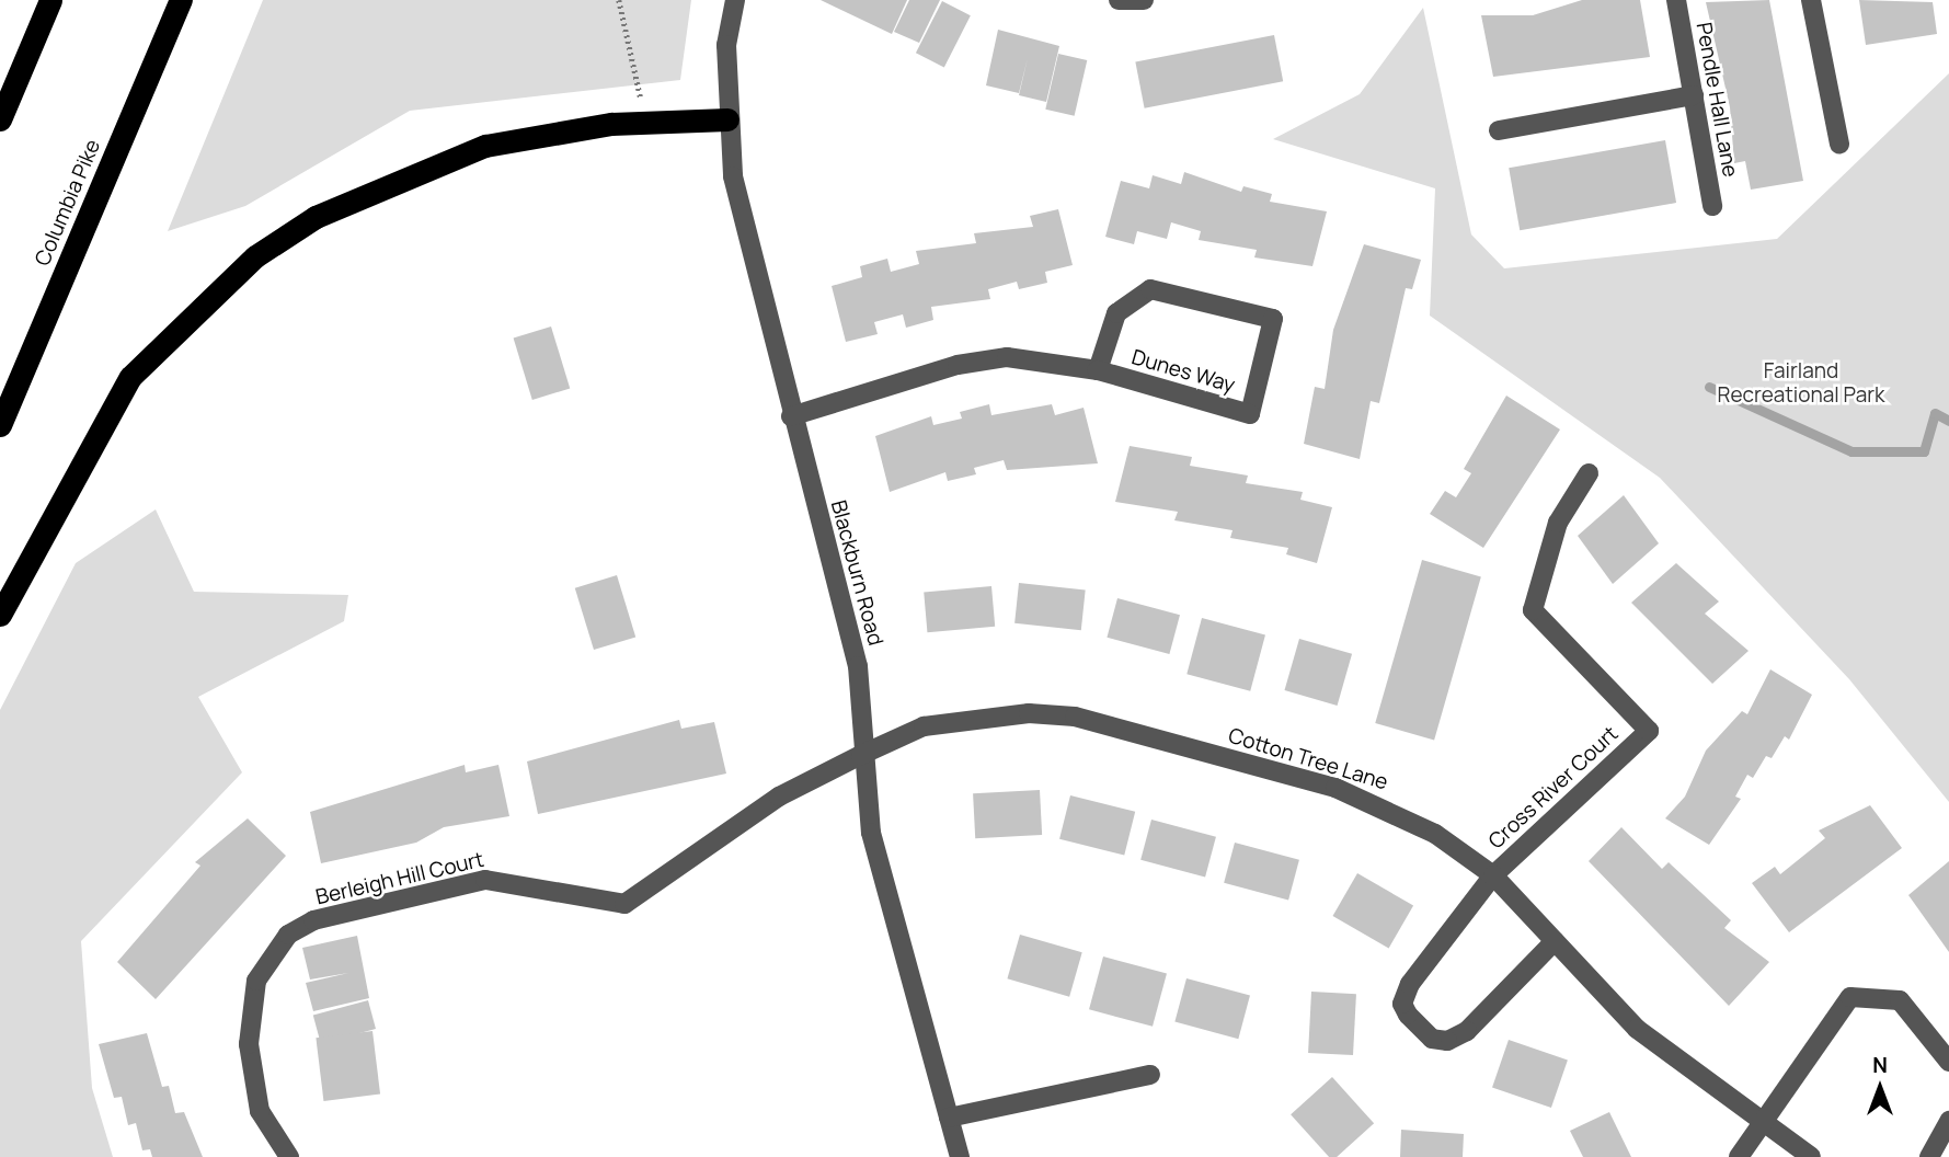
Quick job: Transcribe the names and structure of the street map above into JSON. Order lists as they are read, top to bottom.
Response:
{
  "streets": {
    "highway": ["Columbia Pike"],
    "street": [
      "Pendle Hall Lane",
      "Dunes Way",
      "Blackburn Road",
      "Cotton Tree Lane",
      "Cross River Court",
      "Berleigh Hill Court"
    ]
  },
  "crossings": [
    ["Dunes Way", "Blackburn Road"],
    ["Blackburn Road", "Cotton Tree Lane"],
    ["Blackburn Road", "Berleigh Hill Court"],
    ["Cotton Tree Lane", "Cross River Court"],
    ["Cotton Tree Lane", "Berleigh Hill Court"]
  ],
  "parks": ["Fairland Recreational Park"],
  "north": "top"
}
